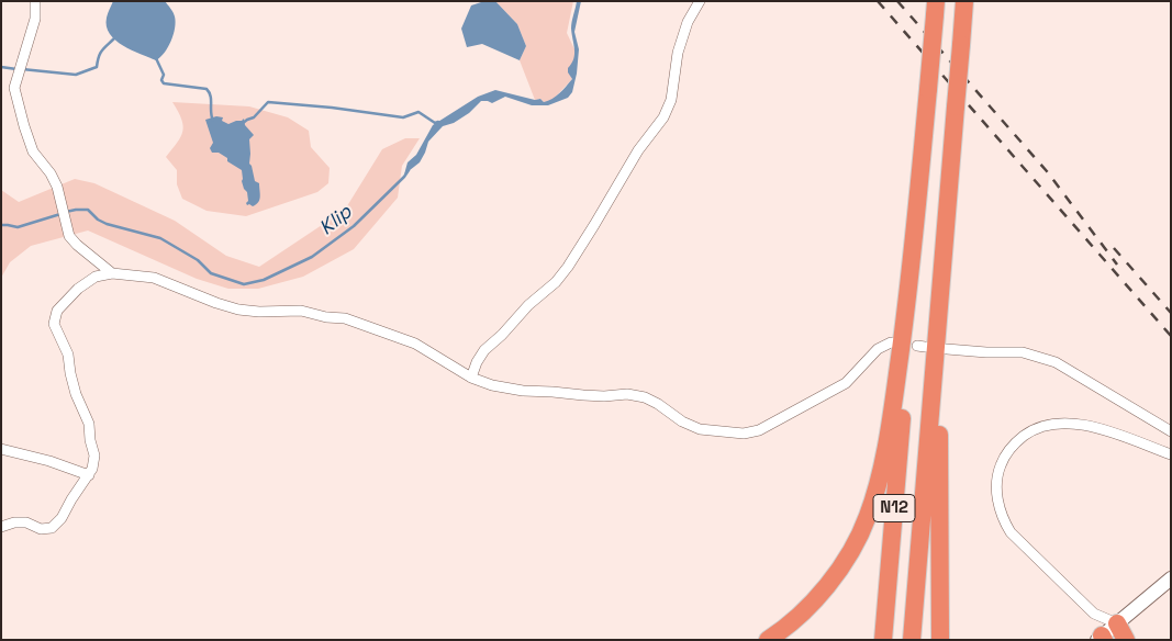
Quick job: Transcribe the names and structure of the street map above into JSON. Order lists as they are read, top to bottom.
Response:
{
  "streets": {
    "highway": ["N12"]
  },
  "water": ["Klip"]
}
